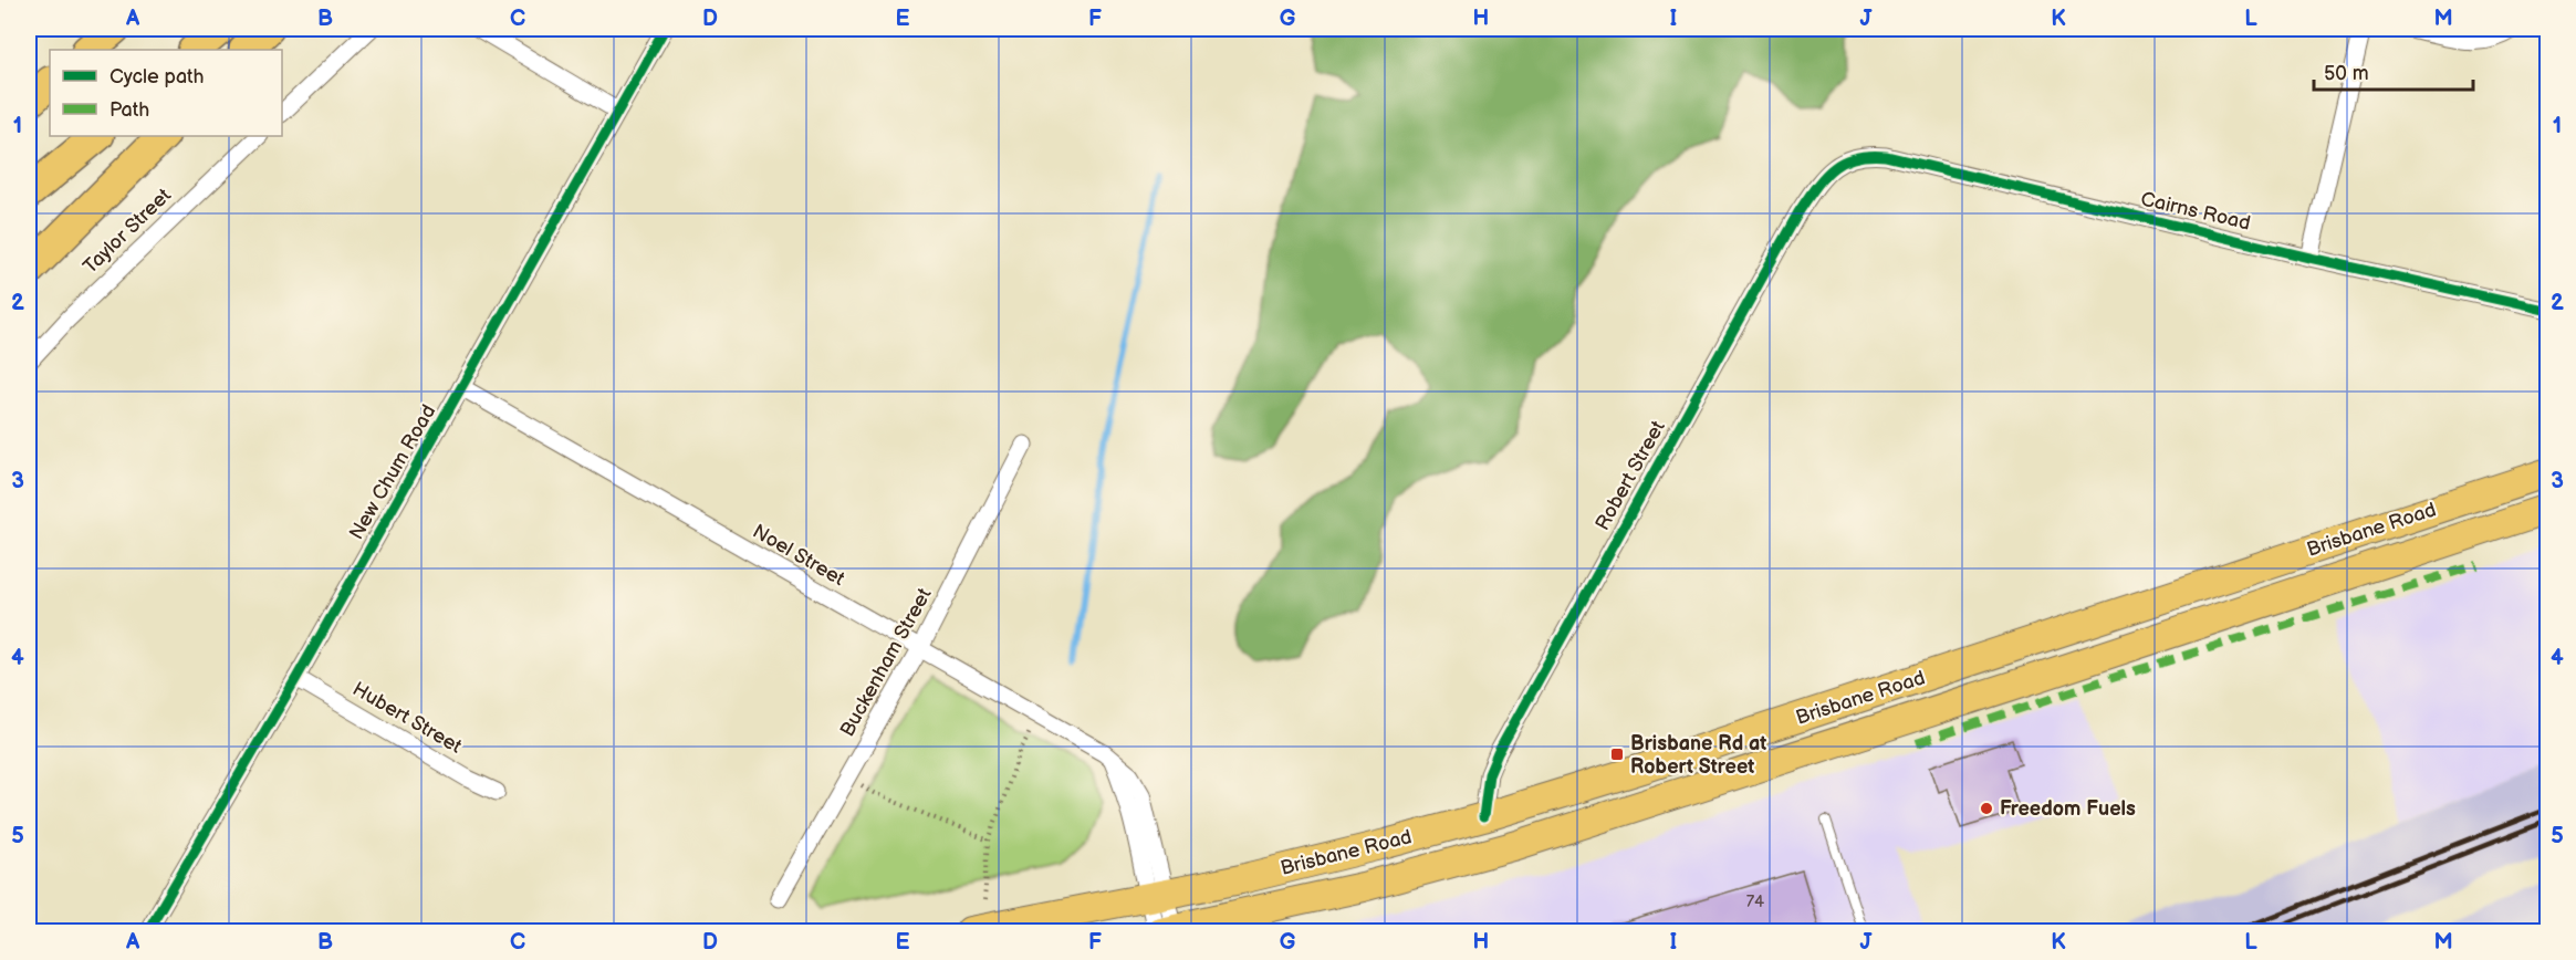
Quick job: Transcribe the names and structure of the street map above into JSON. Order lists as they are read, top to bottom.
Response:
{
  "streets": {
    "main road": ["Brisbane Road"],
    "street": [
      "Cairns Road",
      "Taylor Street",
      "New Chum Road",
      "Robert Street",
      "Noel Street",
      "Buckenham Street",
      "Hubert Street"
    ]
  },
  "crossings": [
    ["Cairns Road", "Robert Street"],
    ["New Chum Road", "Noel Street"],
    ["New Chum Road", "Hubert Street"],
    ["Robert Street", "Brisbane Road"],
    ["Brisbane Road", "Noel Street"],
    ["Noel Street", "Buckenham Street"]
  ],
  "places": {
    "transit": ["Brisbane Rd at Robert Street"],
    "other": ["Freedom Fuels"]
  },
  "house_numbers": ["74"],
  "legend": ["Cycle path", "Path"],
  "scale_bar": "50 m",
  "grid": {
    "columns": [
      "A",
      "B",
      "C",
      "D",
      "E",
      "F",
      "G",
      "H",
      "I",
      "J",
      "K",
      "L",
      "M"
    ],
    "rows": [
      "1",
      "2",
      "3",
      "4",
      "5"
    ]
  }
}
